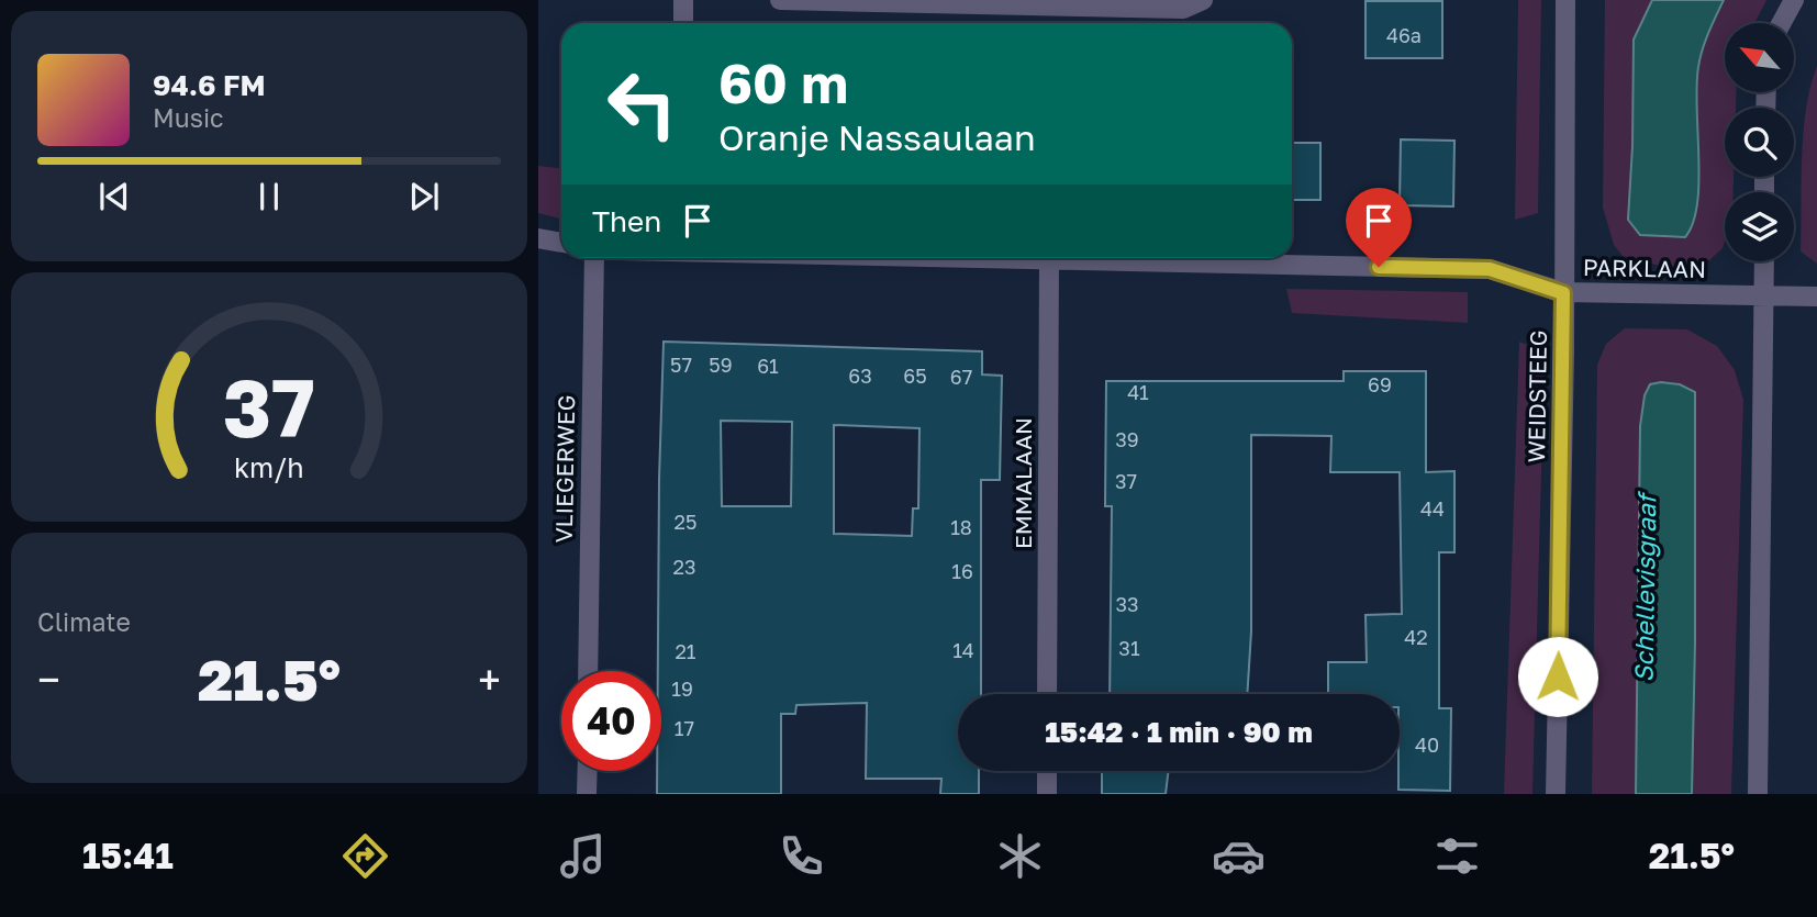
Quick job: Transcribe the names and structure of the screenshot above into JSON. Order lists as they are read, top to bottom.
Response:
{
  "streets": {
    "street": [
      "PARKLAAN",
      "WEIDSTEEG",
      "VLIEGERWEG",
      "EMMALAAN"
    ]
  },
  "crossings": [
    ["PARKLAAN", "WEIDSTEEG"],
    ["PARKLAAN", "EMMALAAN"]
  ],
  "water": ["Schellevisgraaf"],
  "house_numbers": [
    "46a",
    "57",
    "59",
    "61",
    "63",
    "65",
    "67",
    "69",
    "41",
    "39",
    "37",
    "44",
    "25",
    "18",
    "23",
    "16",
    "33",
    "42",
    "31",
    "14",
    "21",
    "19",
    "17",
    "40"
  ],
  "north": "top left",
  "page": {
    "turn": ["60 m", "Oranje Nassaulaan"],
    "song": ["94.6 FM", "Music"],
    "then": "Then",
    "tile": "Climate",
    "heat": ["−", "21.5°", "+"],
    "limit": "40",
    "trip": "15:42 · 1 min · 90 m",
    "tabs": ["15:41", "21.5°"],
    "gauge": ["37", "km/h"]
  }
}
